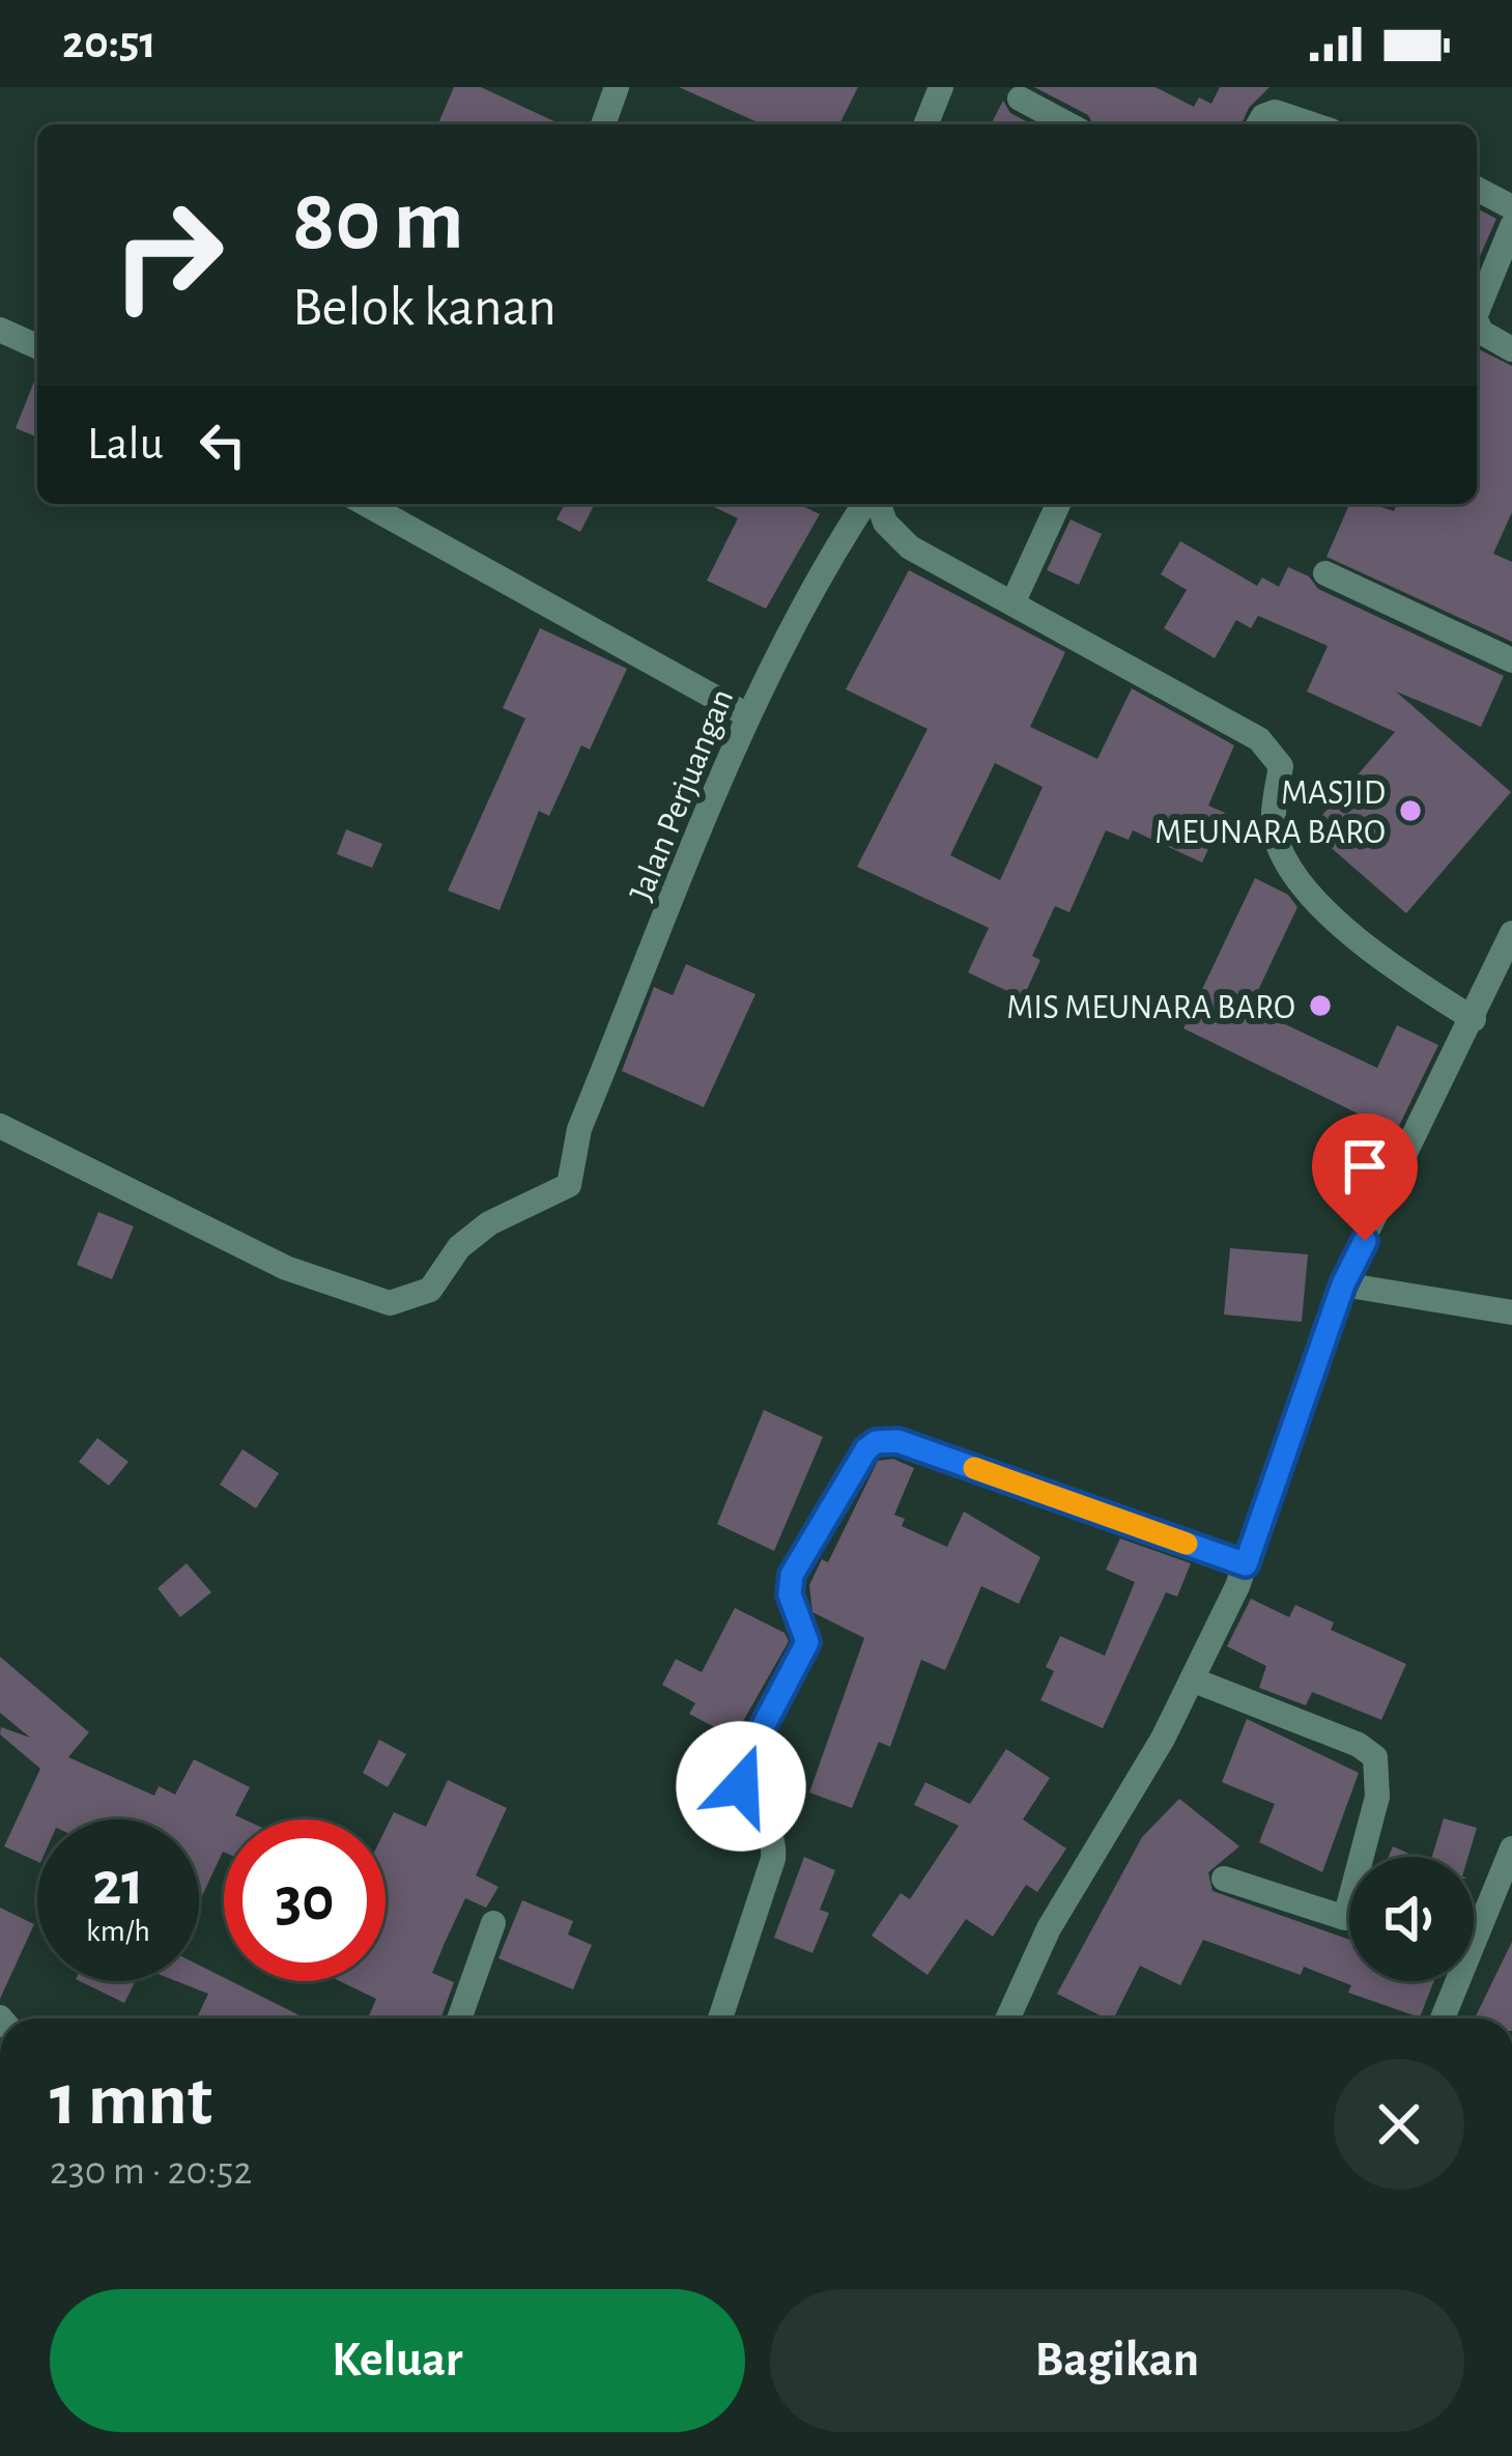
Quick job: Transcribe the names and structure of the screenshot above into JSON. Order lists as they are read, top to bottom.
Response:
{
  "streets": {
    "street": ["Jalan Perjuangan"]
  },
  "places": ["MASJID MEUNARA BARO", "MIS MEUNARA BARO"],
  "page": {
    "status": "20:51",
    "turn": ["80 m", "Belok kanan"],
    "then": "Lalu",
    "speed": "21 km/h",
    "limit": "30",
    "heading": ["1 mnt", "230 m · 20:52"],
    "buttons": ["Keluar", "Bagikan"]
  }
}
